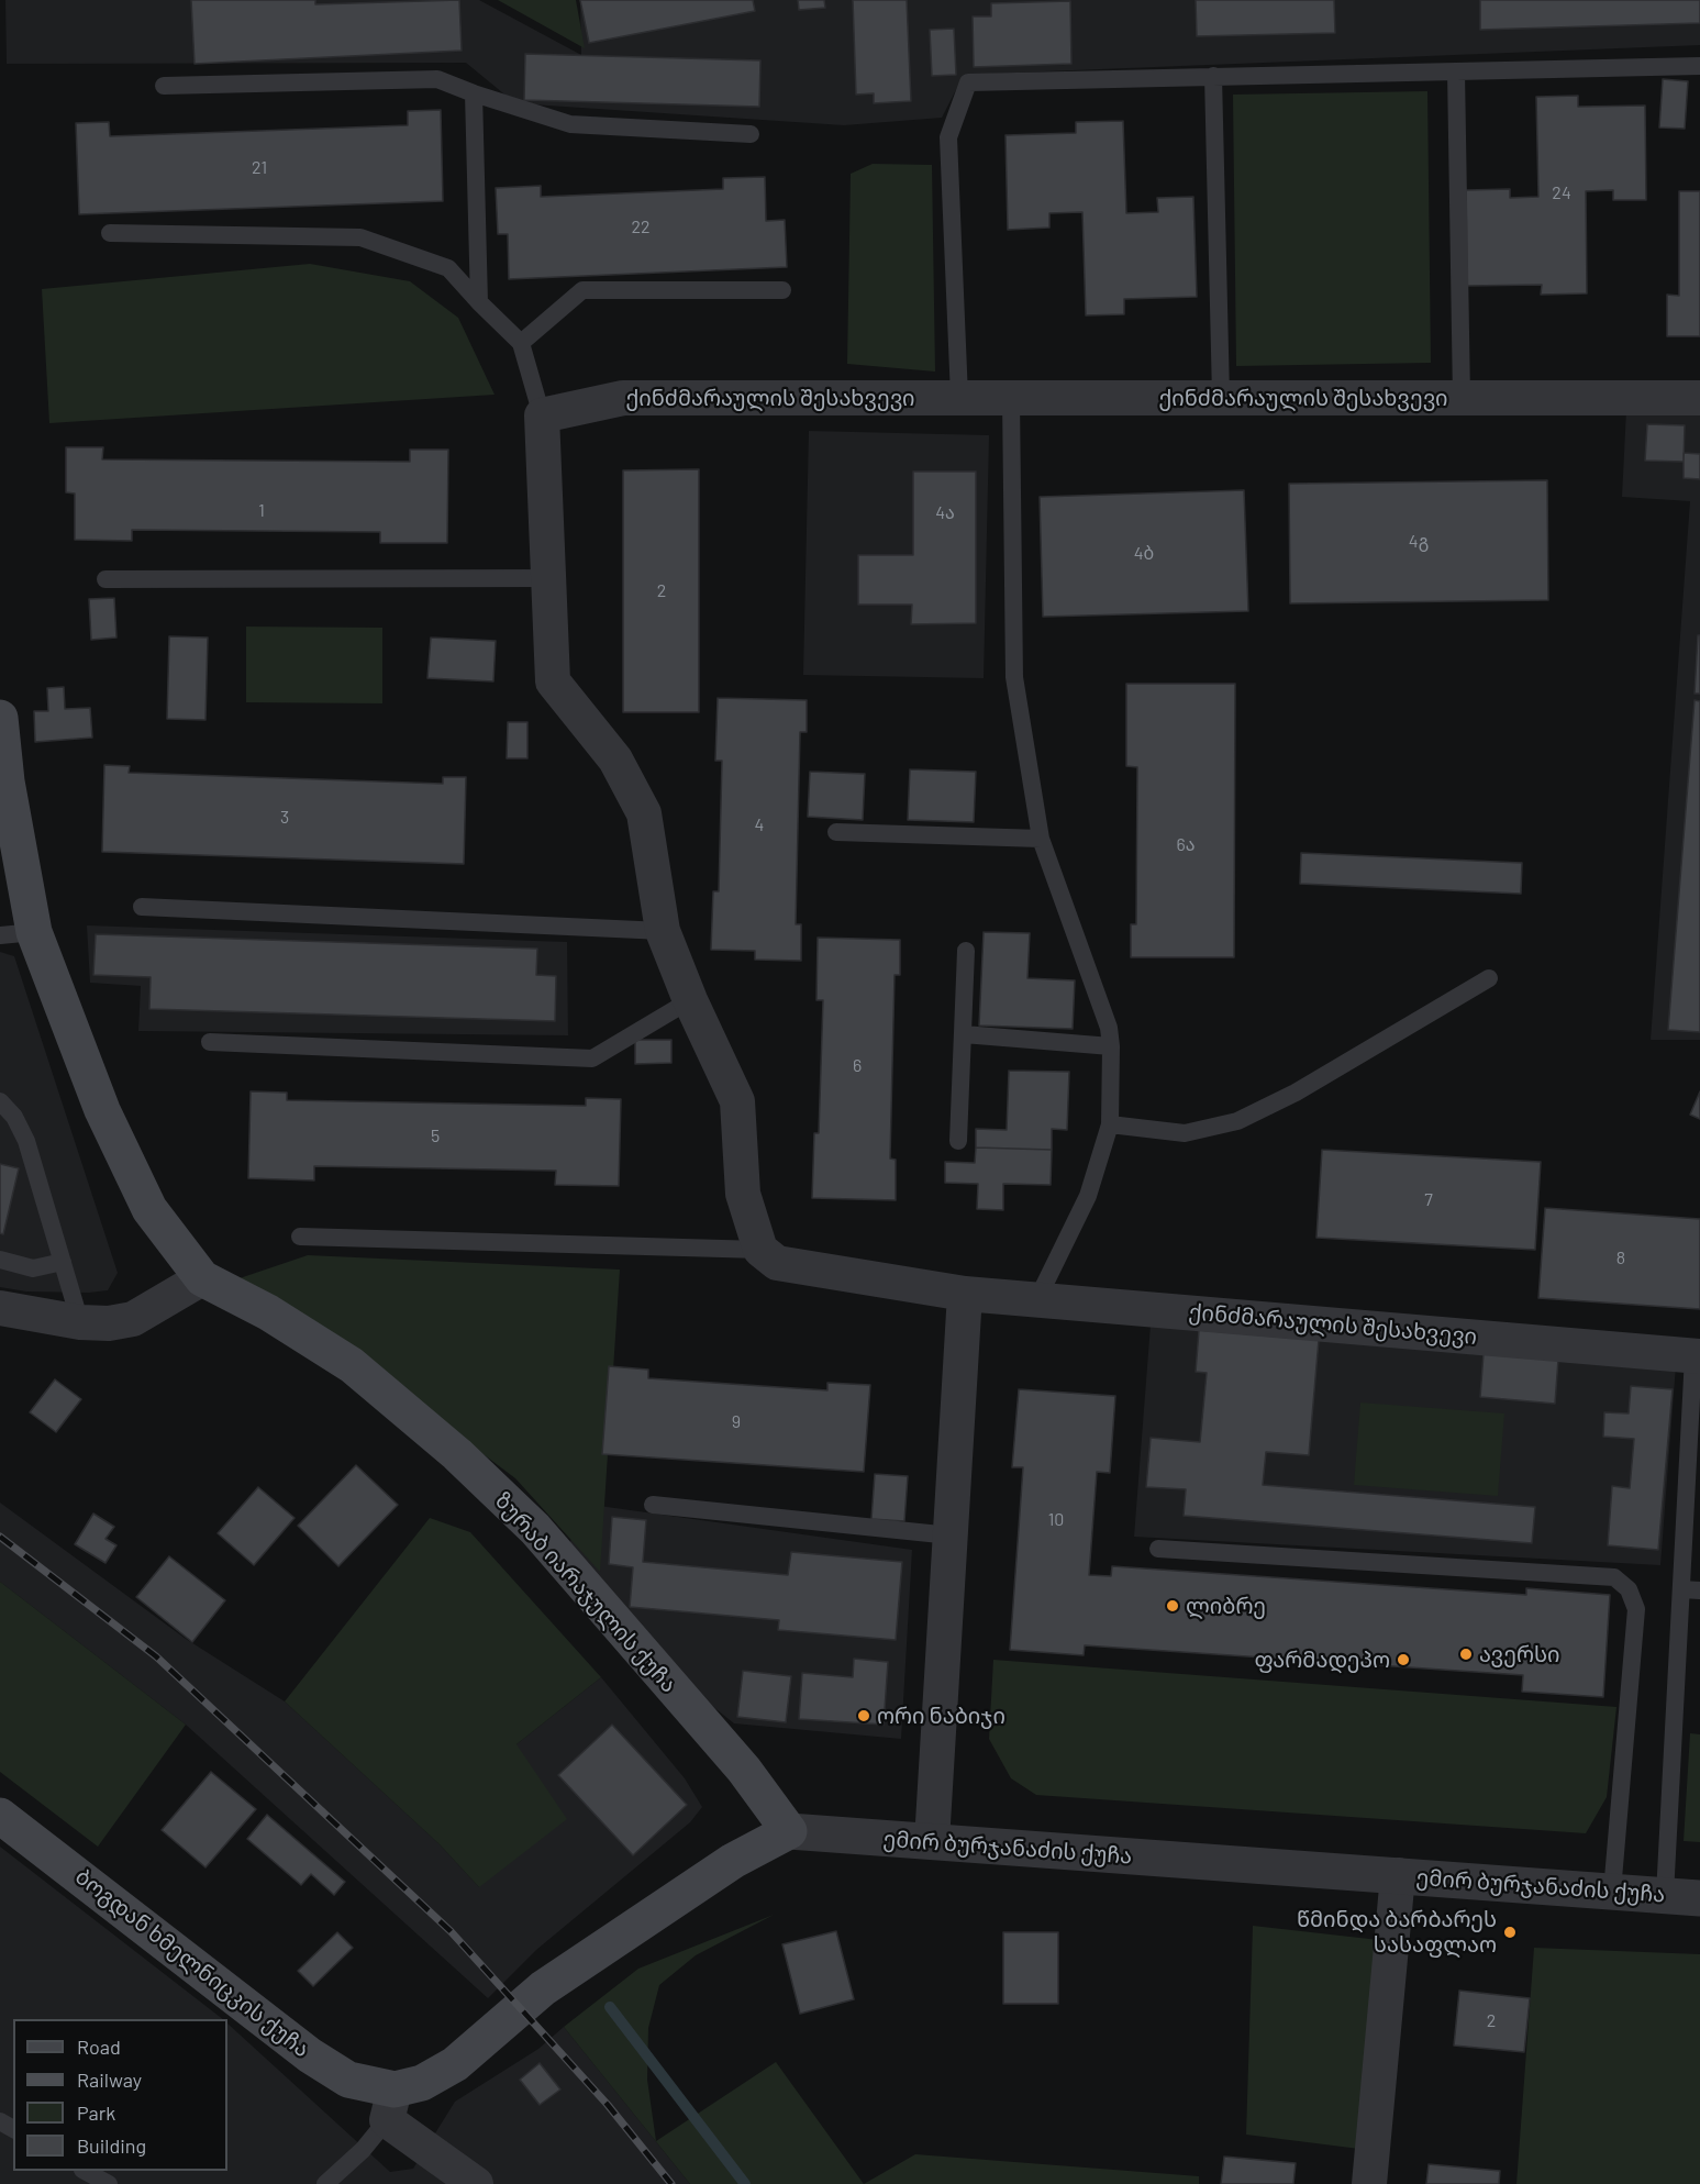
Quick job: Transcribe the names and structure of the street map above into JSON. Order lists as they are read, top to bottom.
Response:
{
  "streets": {
    "main road": ["ზურაბ იარაჯულის ქუჩა", "ბოგდან ხმელნიცკის ქუჩა"],
    "street": ["ქინძმარაულის შესახვევი", "ემირ ბურჯანაძის ქუჩა"]
  },
  "crossings": [
    ["ზურაბ იარაჯულის ქუჩა", "ემირ ბურჯანაძის ქუჩა"]
  ],
  "places": [
    "ლიბრე",
    "ავერსი",
    "ფარმადეპო",
    "ორი ნაბიჯი",
    "წმინდა ბარბარეს სასაფლაო"
  ],
  "house_numbers": [
    "21",
    "24",
    "22",
    "1",
    "4ა",
    "4გ",
    "4ბ",
    "2",
    "3",
    "4",
    "6ა",
    "6",
    "5",
    "7",
    "8",
    "9",
    "10",
    "2"
  ],
  "legend": [
    "Road",
    "Railway",
    "Park",
    "Building"
  ]
}
